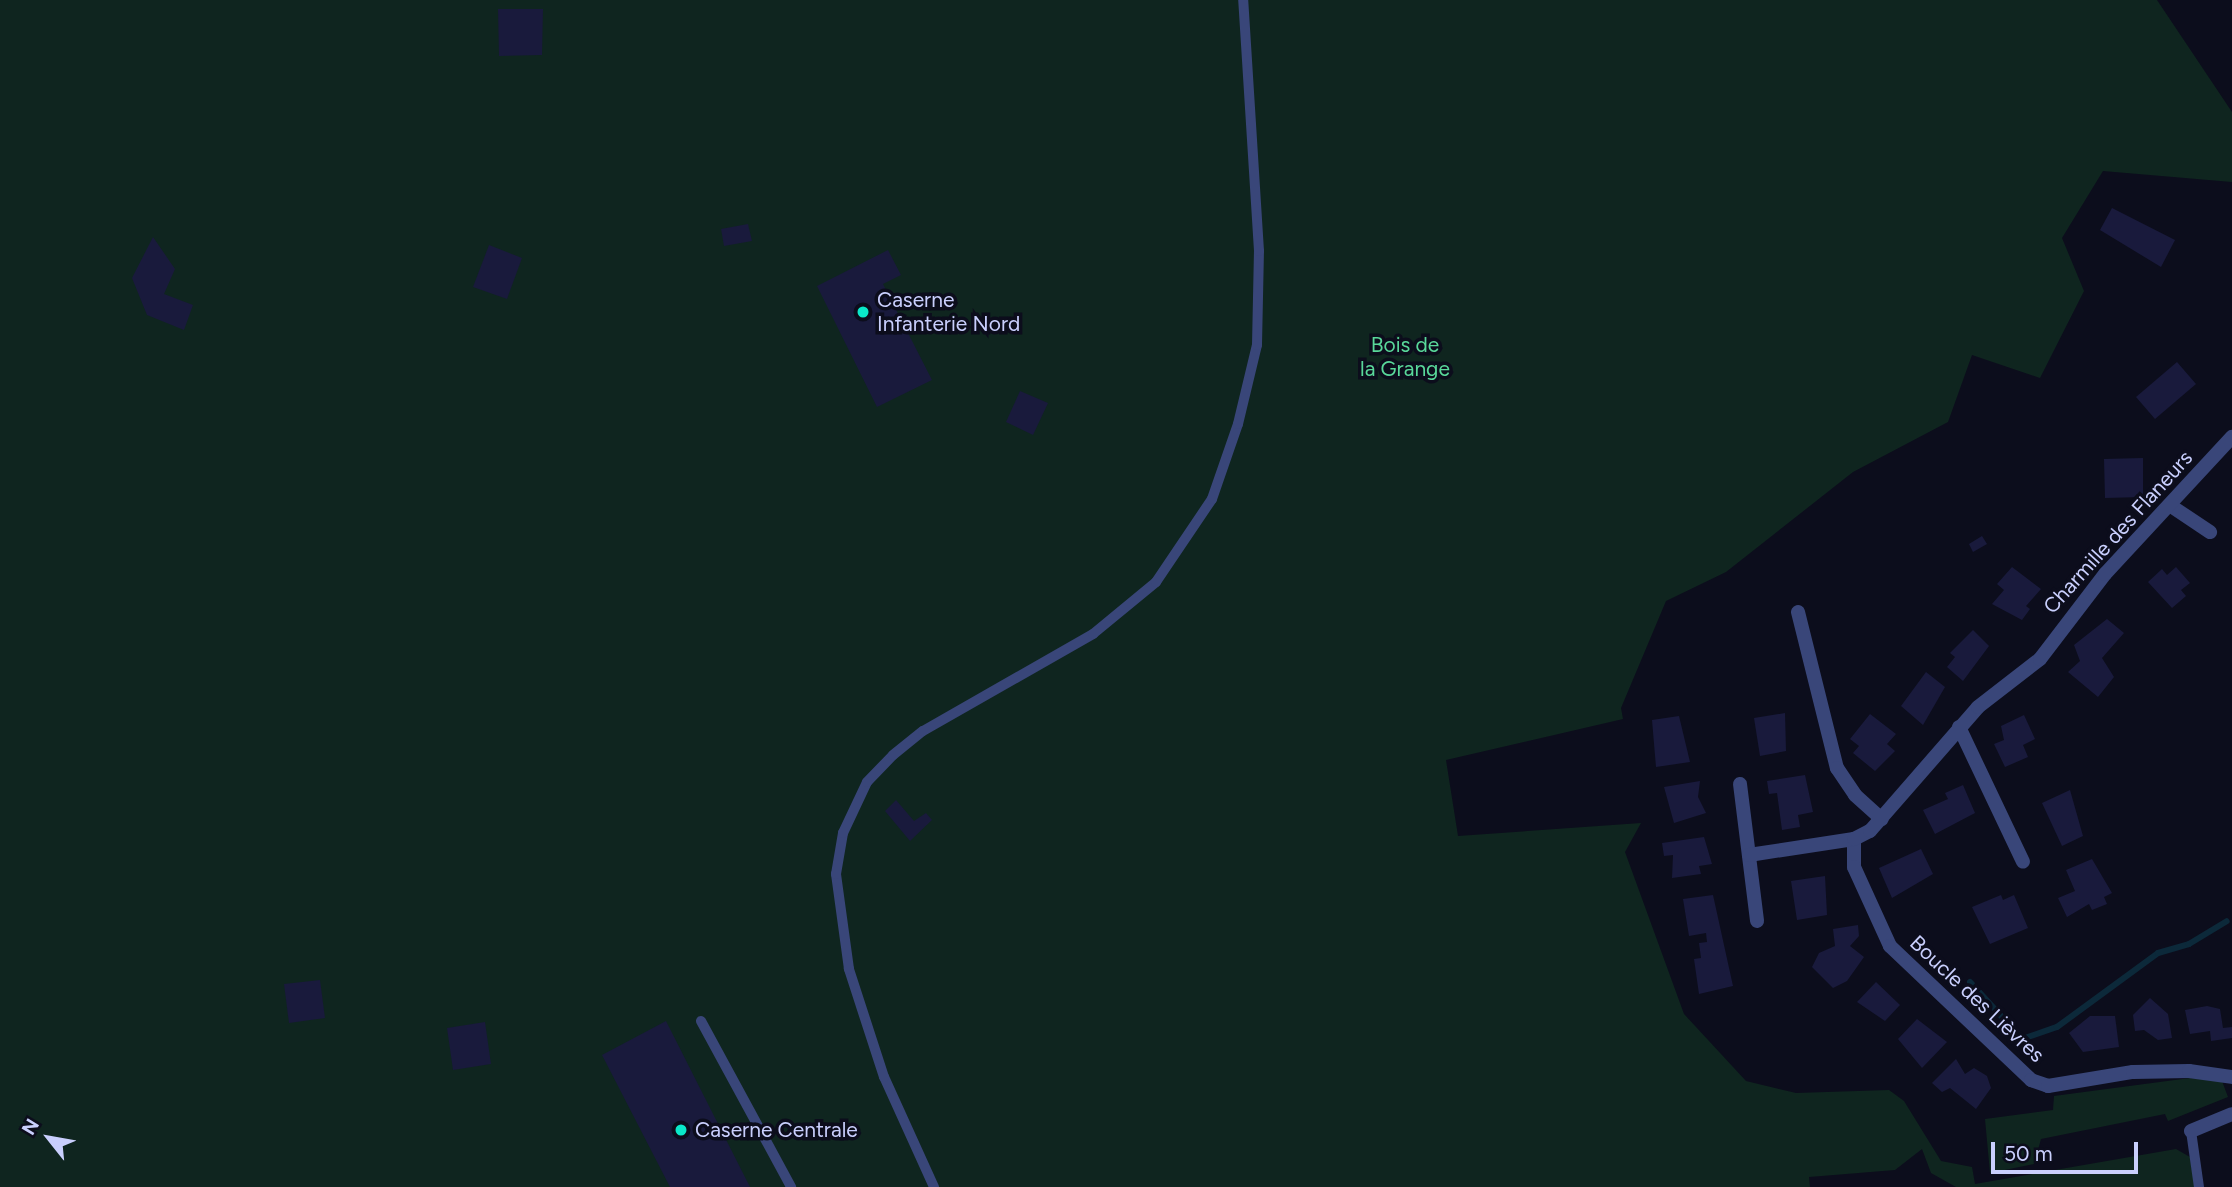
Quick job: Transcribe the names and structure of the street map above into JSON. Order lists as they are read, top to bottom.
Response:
{
  "streets": {
    "street": ["Charmille des Flaneurs", "Boucle des Lièvres"]
  },
  "parks": ["Bois de la Grange"],
  "places": ["Caserne Infanterie Nord", "Caserne Centrale"],
  "scale_bar": "50 m",
  "north": "top left"
}
